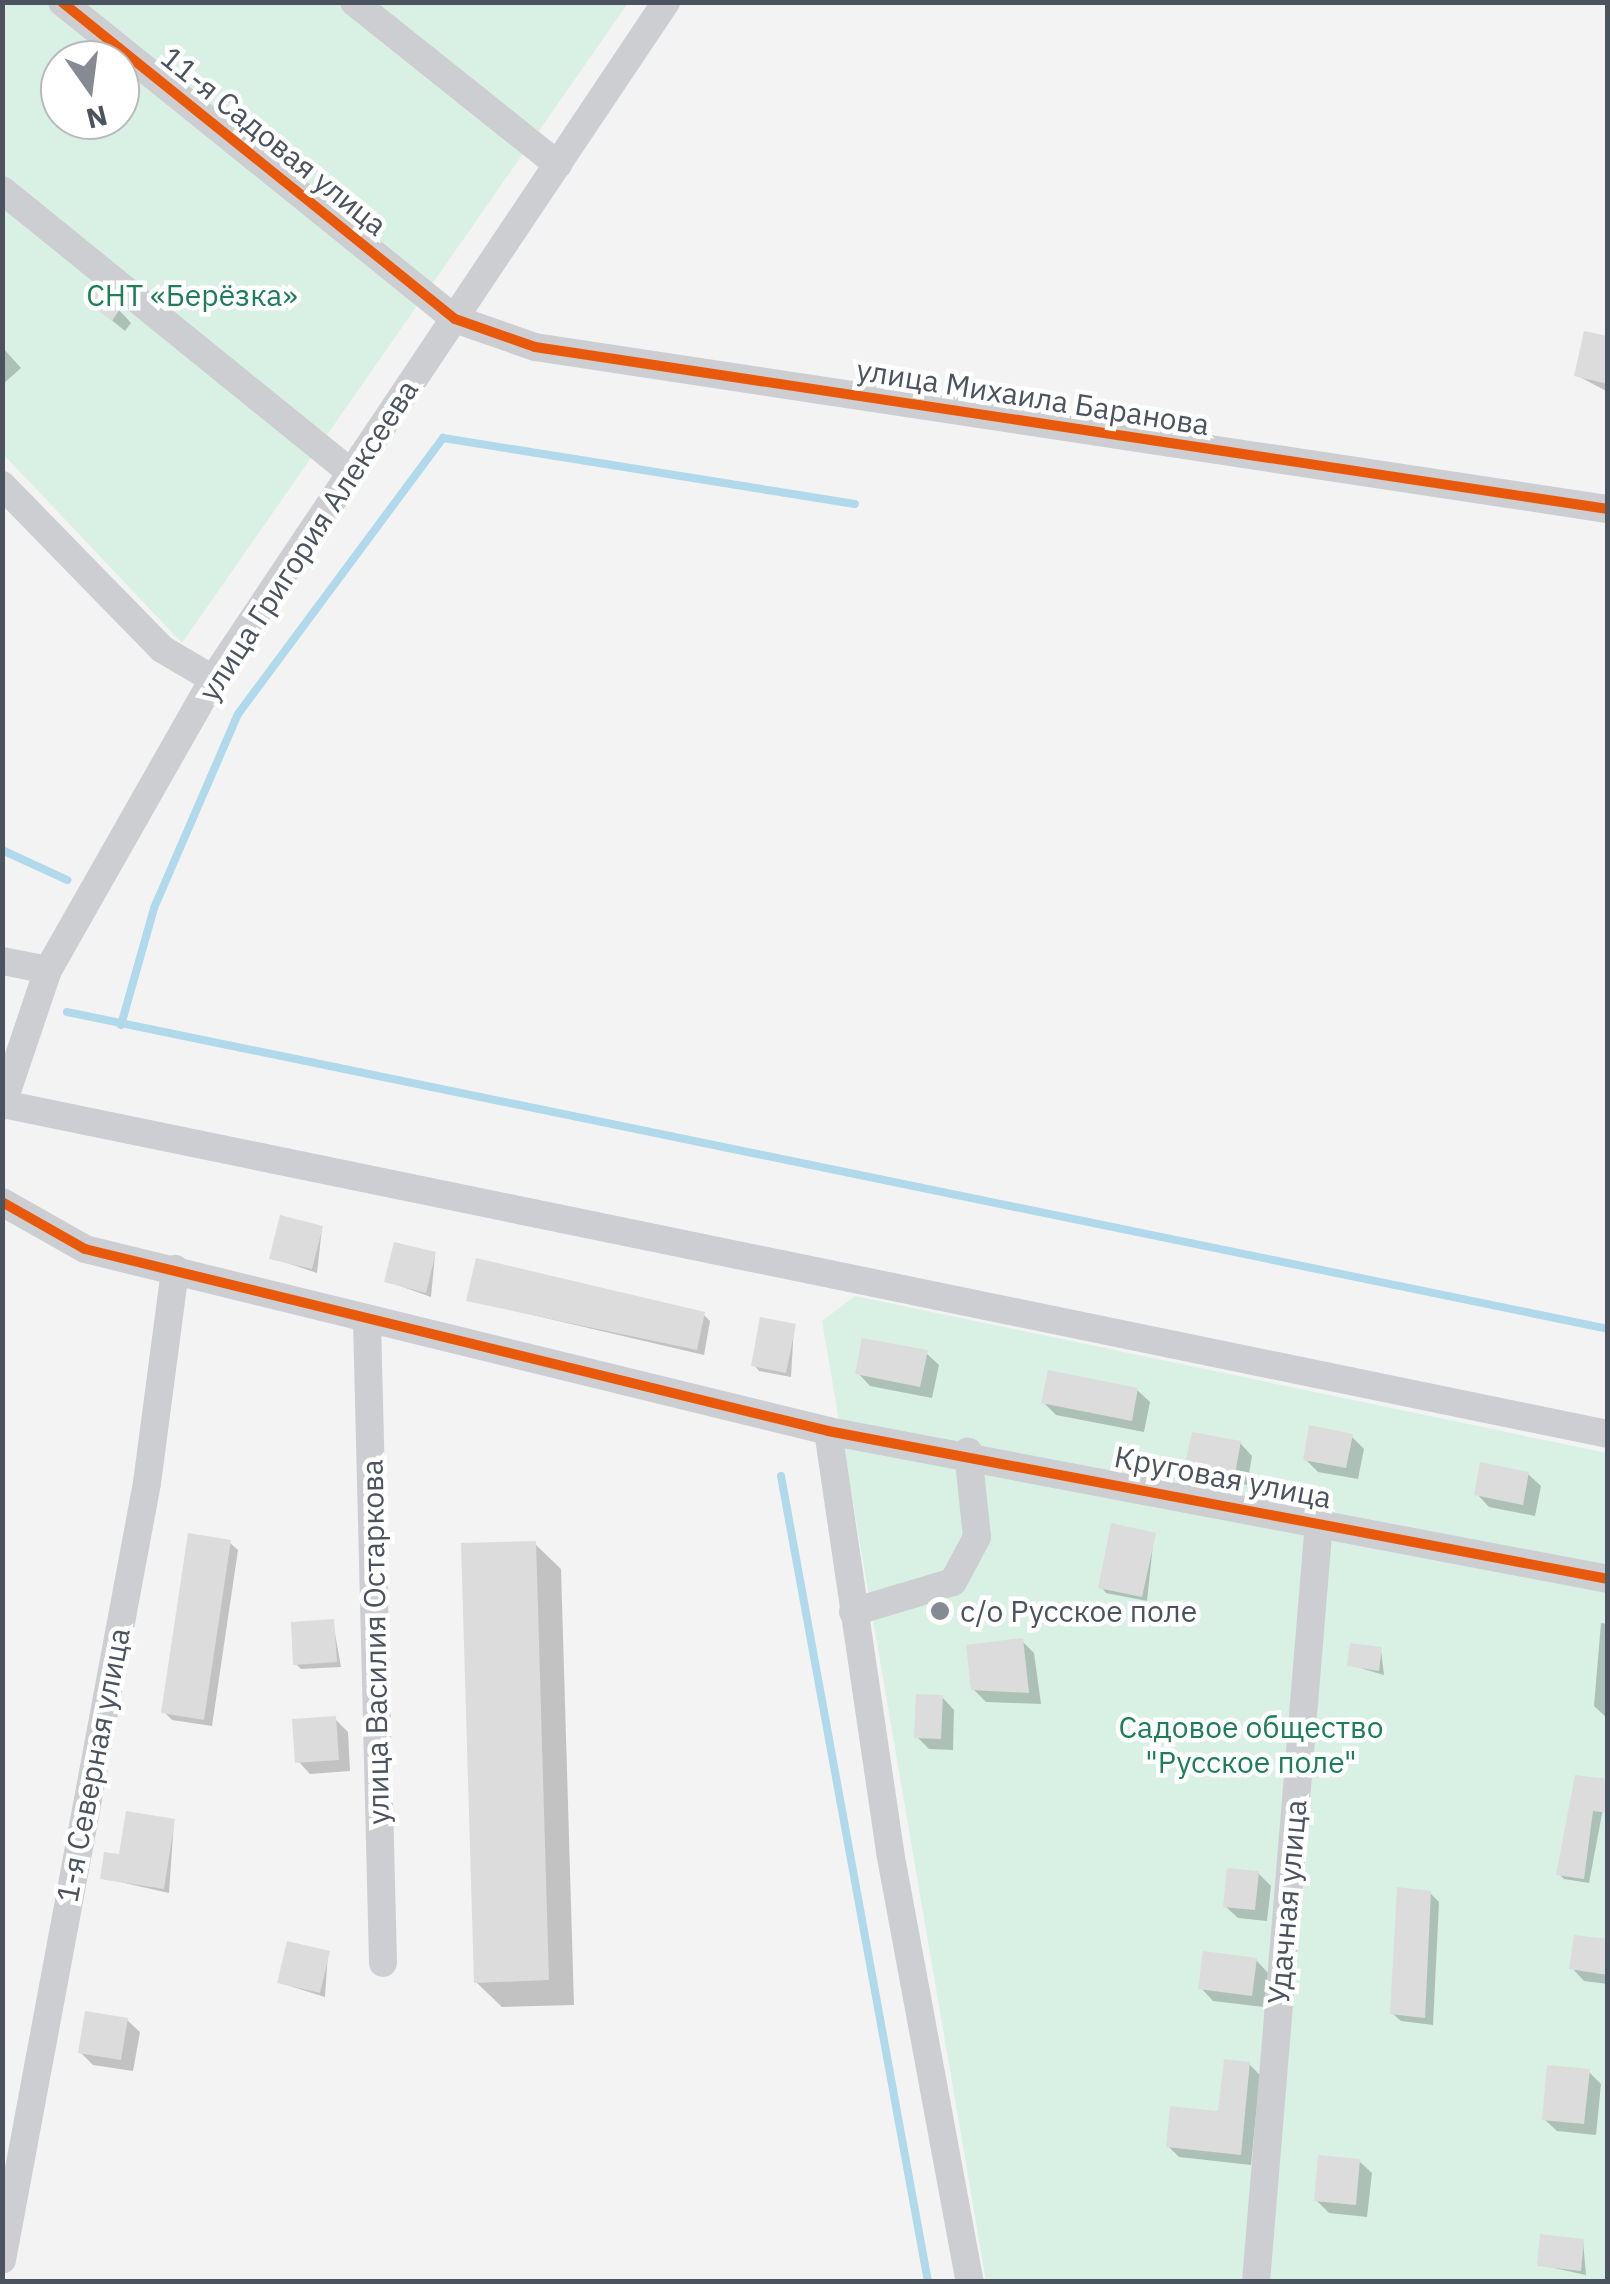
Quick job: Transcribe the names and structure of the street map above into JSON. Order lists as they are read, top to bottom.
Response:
{
  "streets": {
    "street": [
      "11-я Садовая улица",
      "улица Михаила Баранова",
      "улица Григория Алексеева",
      "Круговая улица",
      "улица Василия Остаркова",
      "1-я Северная улица",
      "Удачная улица"
    ]
  },
  "crossings": [
    ["11-я Садовая улица", "улица Михаила Баранова"],
    ["11-я Садовая улица", "улица Григория Алексеева"],
    ["улица Михаила Баранова", "улица Григория Алексеева"],
    ["Круговая улица", "улица Василия Остаркова"],
    ["Круговая улица", "1-я Северная улица"],
    ["Круговая улица", "Удачная улица"]
  ],
  "parks": ["СНТ «Берёзка»", "Садовое общество \"Русское поле\""],
  "places": ["с/о Русское поле"],
  "north": "bottom"
}
